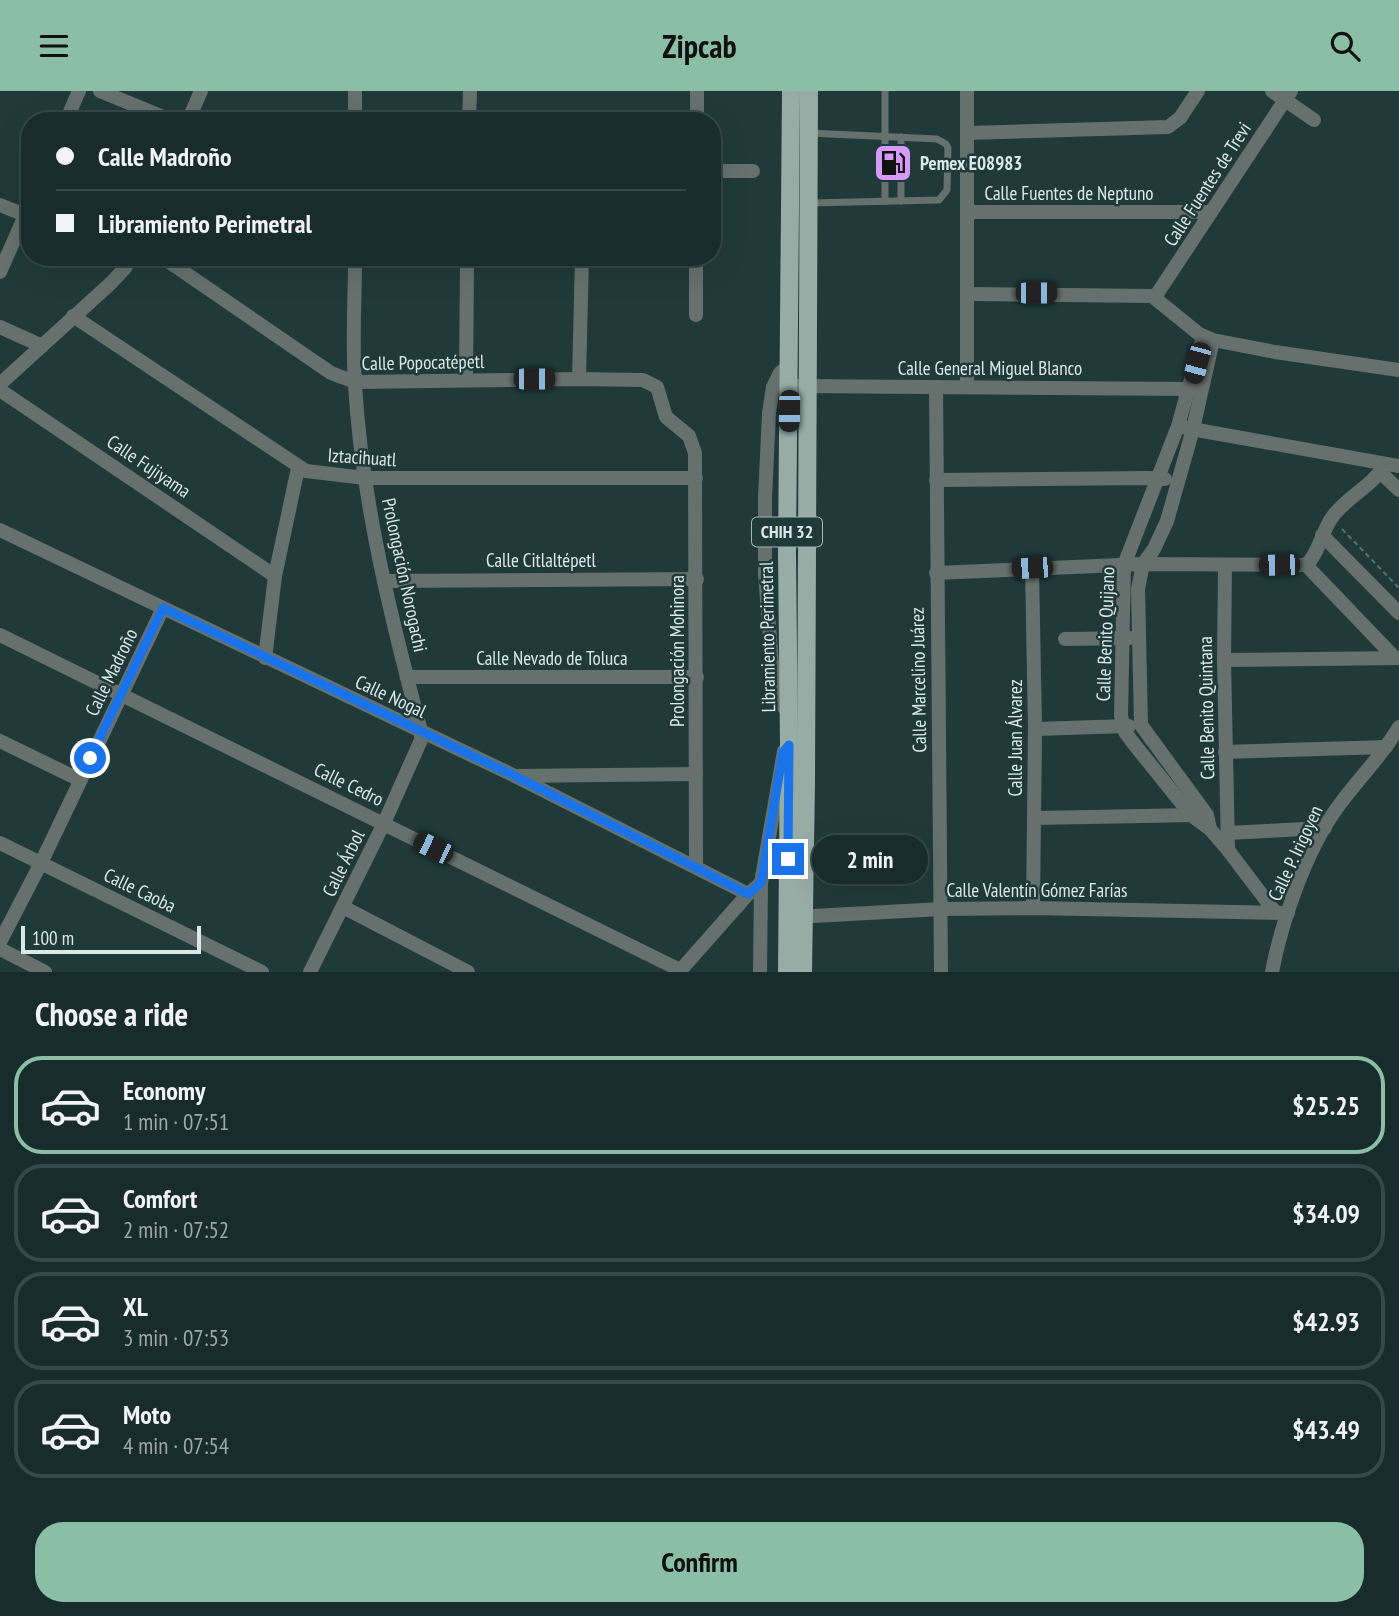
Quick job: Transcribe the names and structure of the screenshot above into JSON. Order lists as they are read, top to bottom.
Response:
{
  "streets": {
    "main road": ["CHIH 32", "Libramiento Perimetral"],
    "street": [
      "Calle Fuentes de Trevi",
      "Calle Fuentes de Neptuno",
      "Calle Popocatépetl",
      "Calle General Miguel Blanco",
      "Iztacihuatl",
      "Calle Fujiyama",
      "Calle Citlaltépetl",
      "Prolongación Norogachi",
      "Calle Benito Quijano",
      "Prolongación Mohinora",
      "Calle Nevado de Toluca",
      "Calle Madroño",
      "Calle Marcelino Juárez",
      "Calle Nogal",
      "Calle Benito Quintana",
      "Calle Juan Álvarez",
      "Calle Cedro",
      "Calle P. Irigoyen",
      "Calle Árbol",
      "Calle Caoba",
      "Calle Valentín Gómez Farías"
    ]
  },
  "crossings": [
    ["Calle Fuentes de Trevi", "Calle Fuentes de Neptuno"],
    ["Calle Popocatépetl", "Prolongación Norogachi"],
    ["Calle Popocatépetl", "Prolongación Mohinora"],
    ["Calle General Miguel Blanco", "Calle Benito Quijano"],
    ["Calle General Miguel Blanco", "Libramiento Perimetral"],
    ["Calle General Miguel Blanco", "Calle Marcelino Juárez"],
    ["Iztacihuatl", "Prolongación Norogachi"],
    ["Iztacihuatl", "Prolongación Mohinora"],
    ["Calle Citlaltépetl", "Prolongación Norogachi"],
    ["Calle Citlaltépetl", "Prolongación Mohinora"],
    ["Prolongación Norogachi", "Calle Nevado de Toluca"],
    ["Prolongación Norogachi", "Calle Nogal"],
    ["Prolongación Norogachi", "Calle Árbol"],
    ["Libramiento Perimetral", "Calle Valentín Gómez Farías"],
    ["Prolongación Mohinora", "Calle Nevado de Toluca"],
    ["Prolongación Mohinora", "Calle Nogal"],
    ["Calle Madroño", "Calle Nogal"],
    ["Calle Madroño", "Calle Cedro"],
    ["Calle Madroño", "Calle Caoba"],
    ["Calle Marcelino Juárez", "Calle Valentín Gómez Farías"],
    ["Calle Nogal", "Calle Árbol"],
    ["Calle Juan Álvarez", "Calle Valentín Gómez Farías"],
    ["Calle Cedro", "Calle Árbol"],
    ["Calle P. Irigoyen", "Calle Valentín Gómez Farías"]
  ],
  "places": {
    "fuel station": ["Pemex E08983"]
  },
  "scale_bar": "100 m",
  "page": {
    "header": "Zipcab",
    "banner": ["Calle Madroño", "Libramiento Perimetral"],
    "bubble": "2 min",
    "scale": "100 m",
    "heading": "Choose a ride",
    "list": [
      {
        "name": "Economy",
        "note": "1 min · 07:51",
        "value": "$25.25"
      },
      {
        "name": "Comfort",
        "note": "2 min · 07:52",
        "value": "$34.09"
      },
      {
        "name": "XL",
        "note": "3 min · 07:53",
        "value": "$42.93"
      },
      {
        "name": "Moto",
        "note": "4 min · 07:54",
        "value": "$43.49"
      }
    ],
    "buttons": "Confirm"
  }
}
